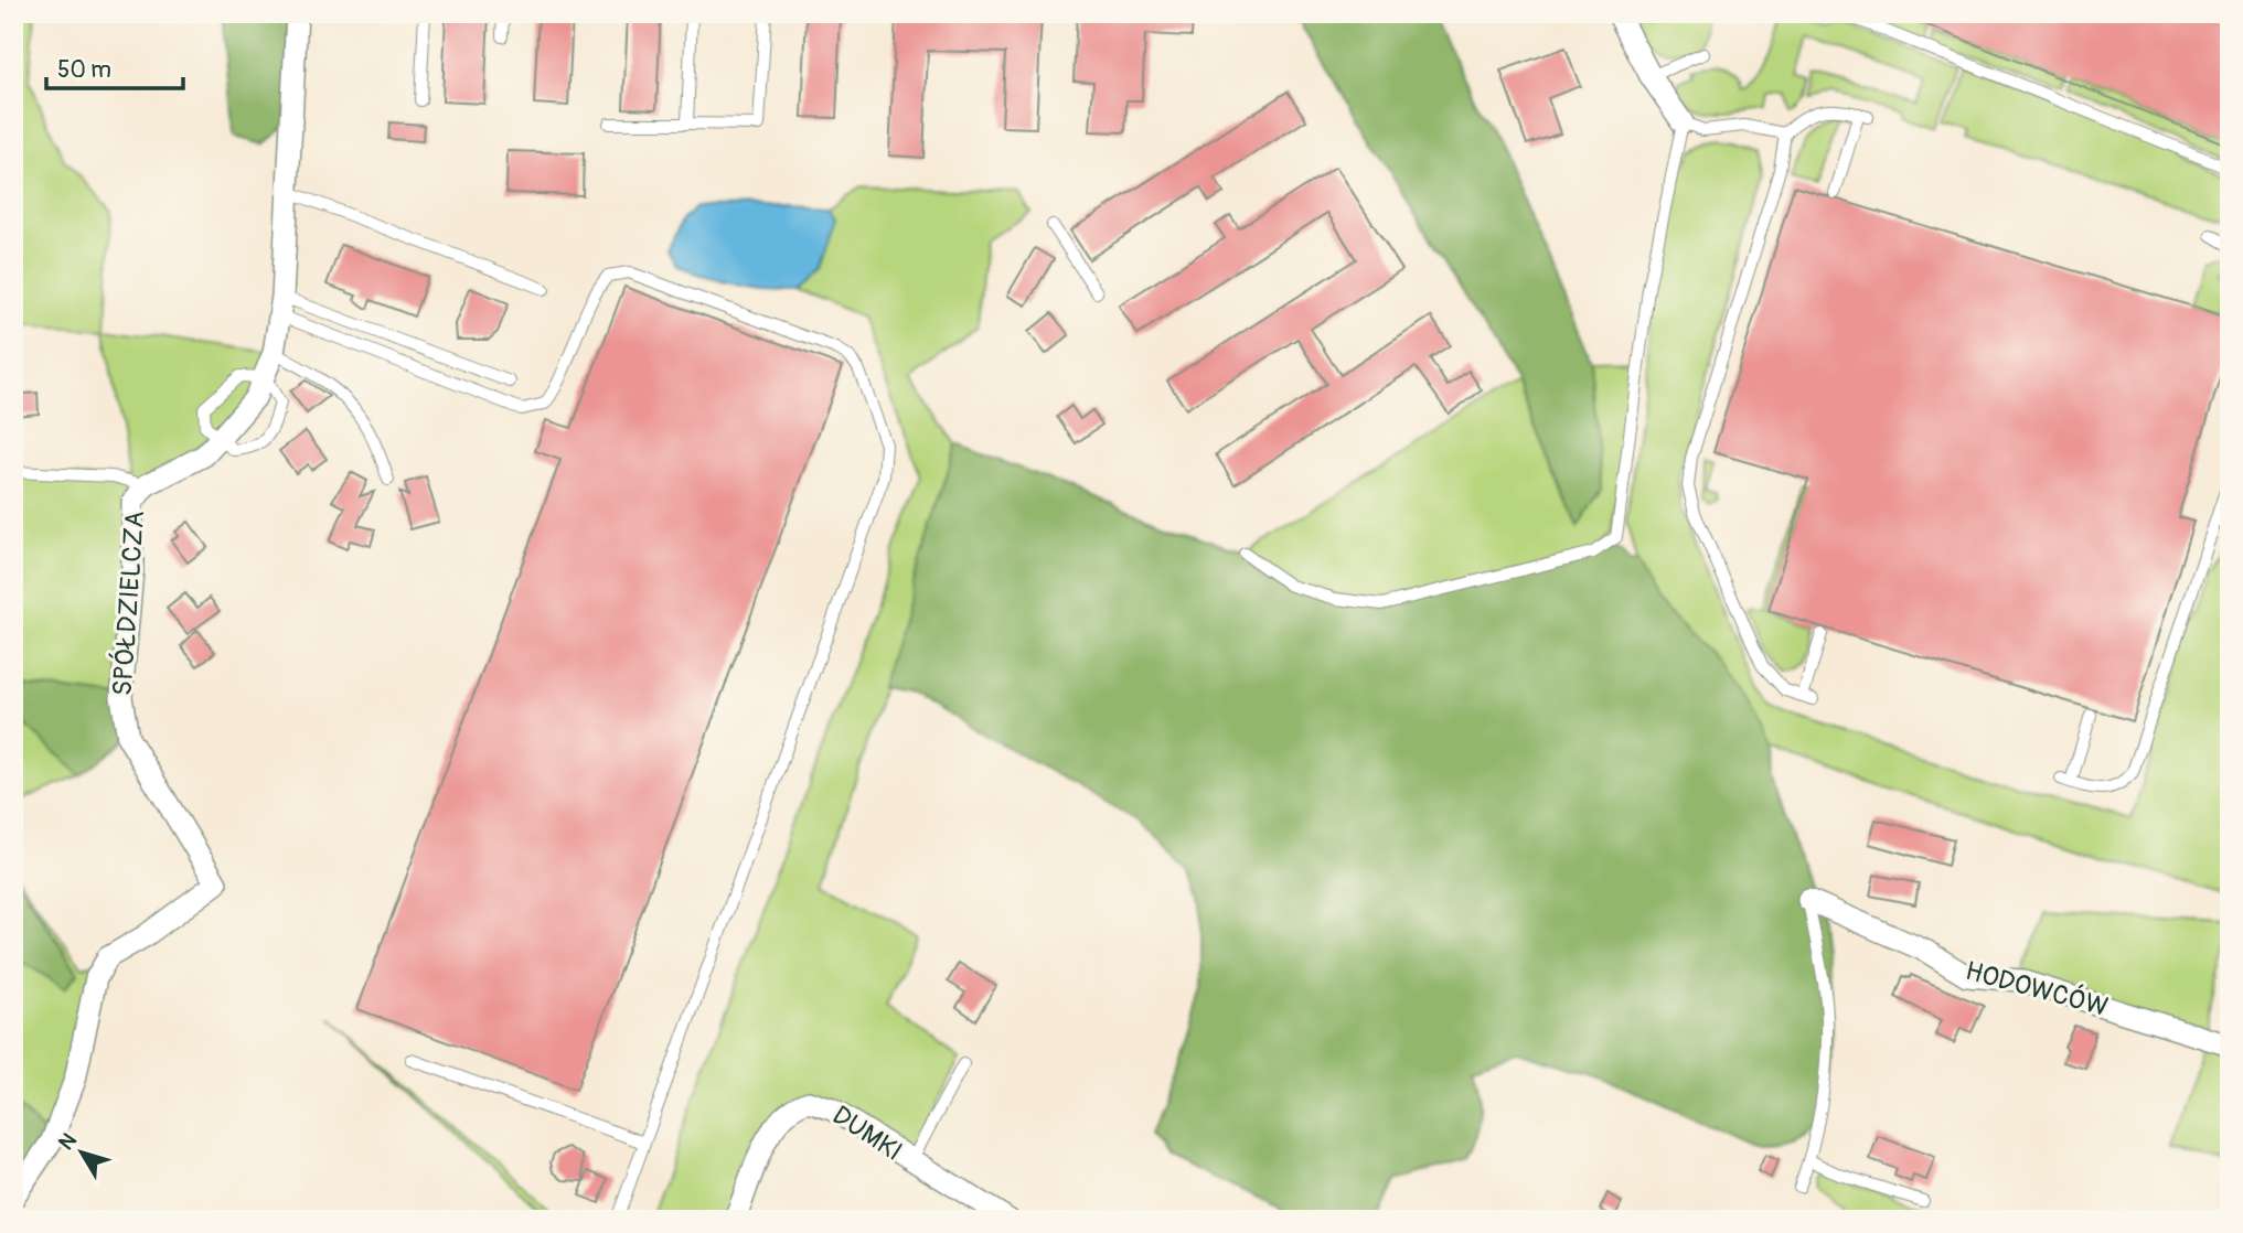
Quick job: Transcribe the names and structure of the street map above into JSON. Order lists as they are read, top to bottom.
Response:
{
  "streets": {
    "street": ["SPÓŁDZIELCZA", "HODOWCÓW", "DUMKI"]
  },
  "scale_bar": "50 m",
  "north": "top left"
}
